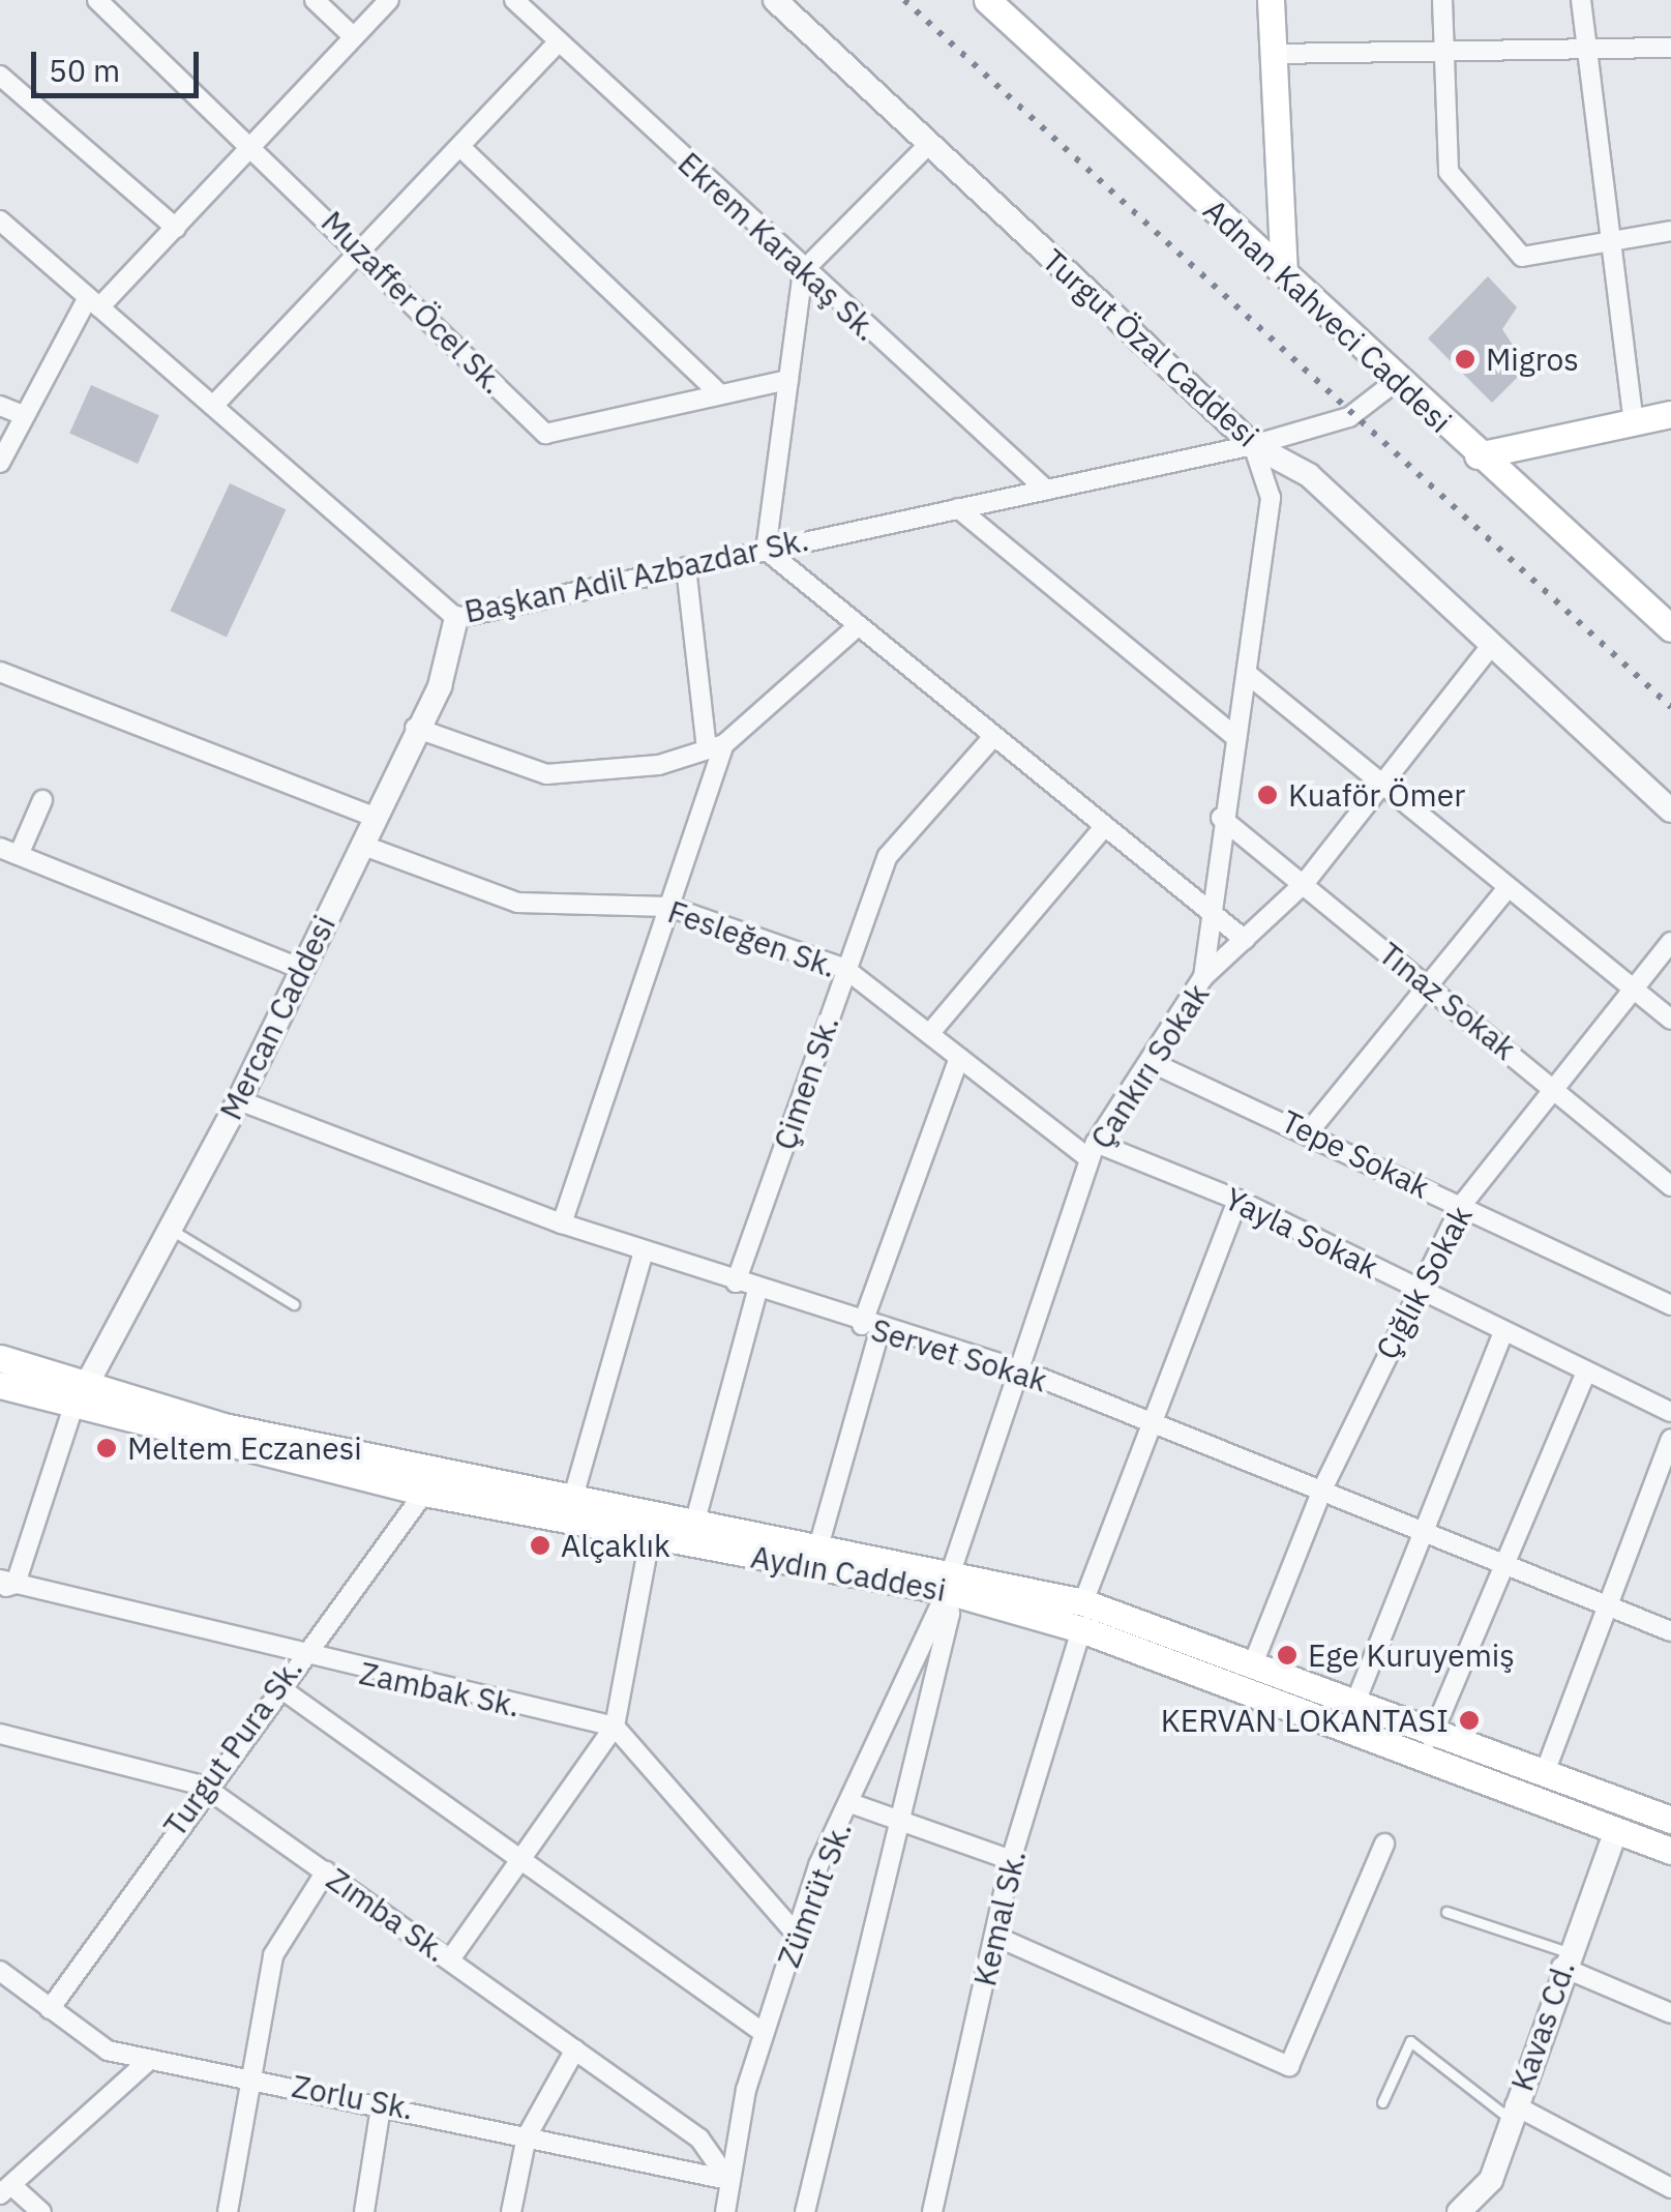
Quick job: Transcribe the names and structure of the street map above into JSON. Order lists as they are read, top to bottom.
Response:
{
  "streets": {
    "main road": ["Adnan Kahveci Caddesi", "Aydın Caddesi"],
    "street": [
      "Ekrem Karakaş Sk.",
      "Muzaffer Öcel Sk.",
      "Turgut Özal Caddesi",
      "Başkan Adil Azbazdar Sk.",
      "Fesleğen Sk.",
      "Tınaz Sokak",
      "Mercan Caddesi",
      "Çankırı Sokak",
      "Çimen Sk.",
      "Tepe Sokak",
      "Yayla Sokak",
      "Çığlık Sokak",
      "Servet Sokak",
      "Zambak Sk.",
      "Turgut Pura Sk.",
      "Zümrüt Sk.",
      "Zımba Sk.",
      "Kemal Sk.",
      "Kavas Cd.",
      "Zorlu Sk."
    ]
  },
  "crossings": [
    ["Ekrem Karakaş Sk.", "Başkan Adil Azbazdar Sk."],
    ["Adnan Kahveci Caddesi", "Başkan Adil Azbazdar Sk."],
    ["Turgut Özal Caddesi", "Başkan Adil Azbazdar Sk."],
    ["Turgut Özal Caddesi", "Çankırı Sokak"],
    ["Başkan Adil Azbazdar Sk.", "Mercan Caddesi"],
    ["Fesleğen Sk.", "Mercan Caddesi"],
    ["Fesleğen Sk.", "Çankırı Sokak"],
    ["Fesleğen Sk.", "Çimen Sk."],
    ["Fesleğen Sk.", "Yayla Sokak"],
    ["Tınaz Sokak", "Çankırı Sokak"],
    ["Tınaz Sokak", "Çığlık Sokak"],
    ["Mercan Caddesi", "Servet Sokak"],
    ["Mercan Caddesi", "Aydın Caddesi"],
    ["Çankırı Sokak", "Tepe Sokak"],
    ["Çankırı Sokak", "Yayla Sokak"],
    ["Çankırı Sokak", "Servet Sokak"],
    ["Çankırı Sokak", "Aydın Caddesi"],
    ["Çankırı Sokak", "Zümrüt Sk."],
    ["Çimen Sk.", "Servet Sokak"],
    ["Tepe Sokak", "Çığlık Sokak"],
    ["Yayla Sokak", "Çığlık Sokak"],
    ["Yayla Sokak", "Kemal Sk."],
    ["Çığlık Sokak", "Servet Sokak"],
    ["Çığlık Sokak", "Aydın Caddesi"],
    ["Servet Sokak", "Kemal Sk."],
    ["Aydın Caddesi", "Turgut Pura Sk."],
    ["Aydın Caddesi", "Zümrüt Sk."],
    ["Aydın Caddesi", "Kemal Sk."],
    ["Aydın Caddesi", "Kavas Cd."],
    ["Zambak Sk.", "Turgut Pura Sk."],
    ["Turgut Pura Sk.", "Zımba Sk."],
    ["Turgut Pura Sk.", "Zorlu Sk."],
    ["Zümrüt Sk.", "Zımba Sk."],
    ["Zümrüt Sk.", "Zorlu Sk."],
    ["Zımba Sk.", "Zorlu Sk."]
  ],
  "places": [
    "Migros",
    "Kuaför Ömer",
    "Meltem Eczanesi",
    "Alçaklık",
    "Ege Kuruyemiş",
    "KERVAN LOKANTASI"
  ],
  "scale_bar": "50 m"
}
